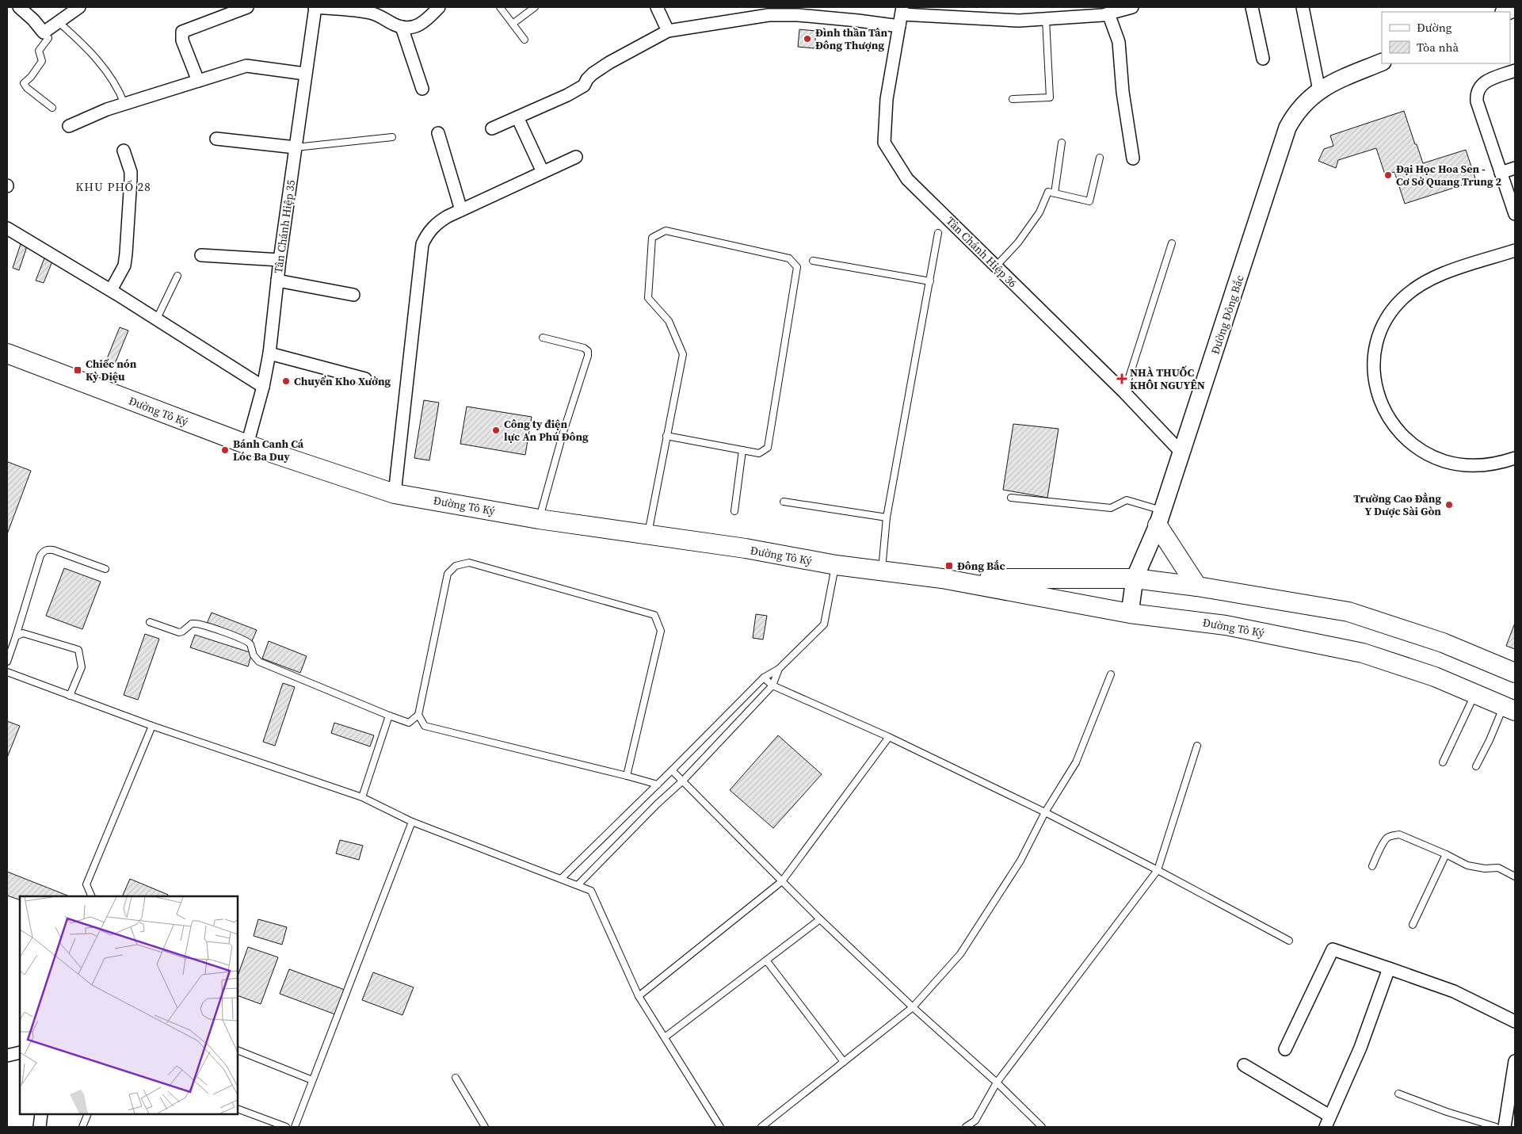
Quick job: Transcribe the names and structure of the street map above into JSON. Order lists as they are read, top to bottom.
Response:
{
  "streets": {
    "main road": ["Đường Tô Ký"],
    "street": ["Tân Chánh Hiệp 35", "Tân Chánh Hiệp 36", "Đường Đông Bắc"]
  },
  "crossings": [
    ["Tân Chánh Hiệp 35", "Đường Tô Ký"],
    ["Tân Chánh Hiệp 36", "Đường Đông Bắc"],
    ["Đường Đông Bắc", "Đường Tô Ký"]
  ],
  "districts": ["KHU PHỐ 28"],
  "places": {
    "other": [
      "Đình thần Tân Đông Thượng",
      "Đại Học Hoa Sen - Cơ Sở Quang Trung 2",
      "Chuyển Kho Xưởng",
      "Công ty điện lực An Phú Đông",
      "Bánh Canh Cá Lóc Ba Duy",
      "Trường Cao Đẳng Y Dược Sài Gòn"
    ],
    "transit": ["Chiếc nón Kỳ Diệu", "Đông Bắc"],
    "health": ["NHÀ THUỐC KHÔI NGUYÊN"]
  },
  "legend": ["Đường", "Tòa nhà"]
}
